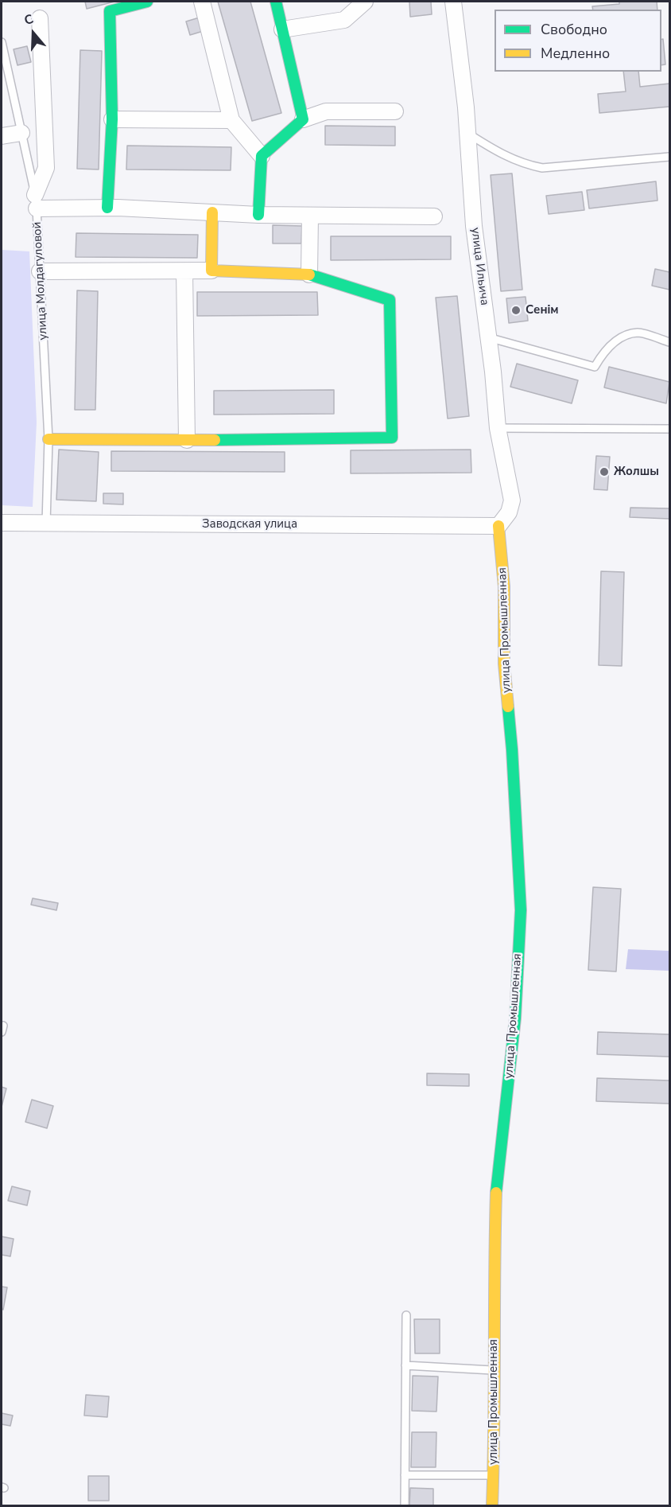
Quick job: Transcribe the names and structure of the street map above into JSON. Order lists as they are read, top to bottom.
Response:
{
  "streets": {
    "street": ["улица Ильича", "Заводская улица", "улица Промышленная"],
    "lane": ["улица Молдагуловой"]
  },
  "crossings": [
    ["улица Ильича", "Заводская улица"],
    ["улица Ильича", "улица Промышленная"],
    ["улица Молдагуловой", "Заводская улица"],
    ["Заводская улица", "улица Промышленная"]
  ],
  "places": ["Сенiм", "Жолшы"],
  "legend": ["Свободно", "Медленно"],
  "north": "top"
}
